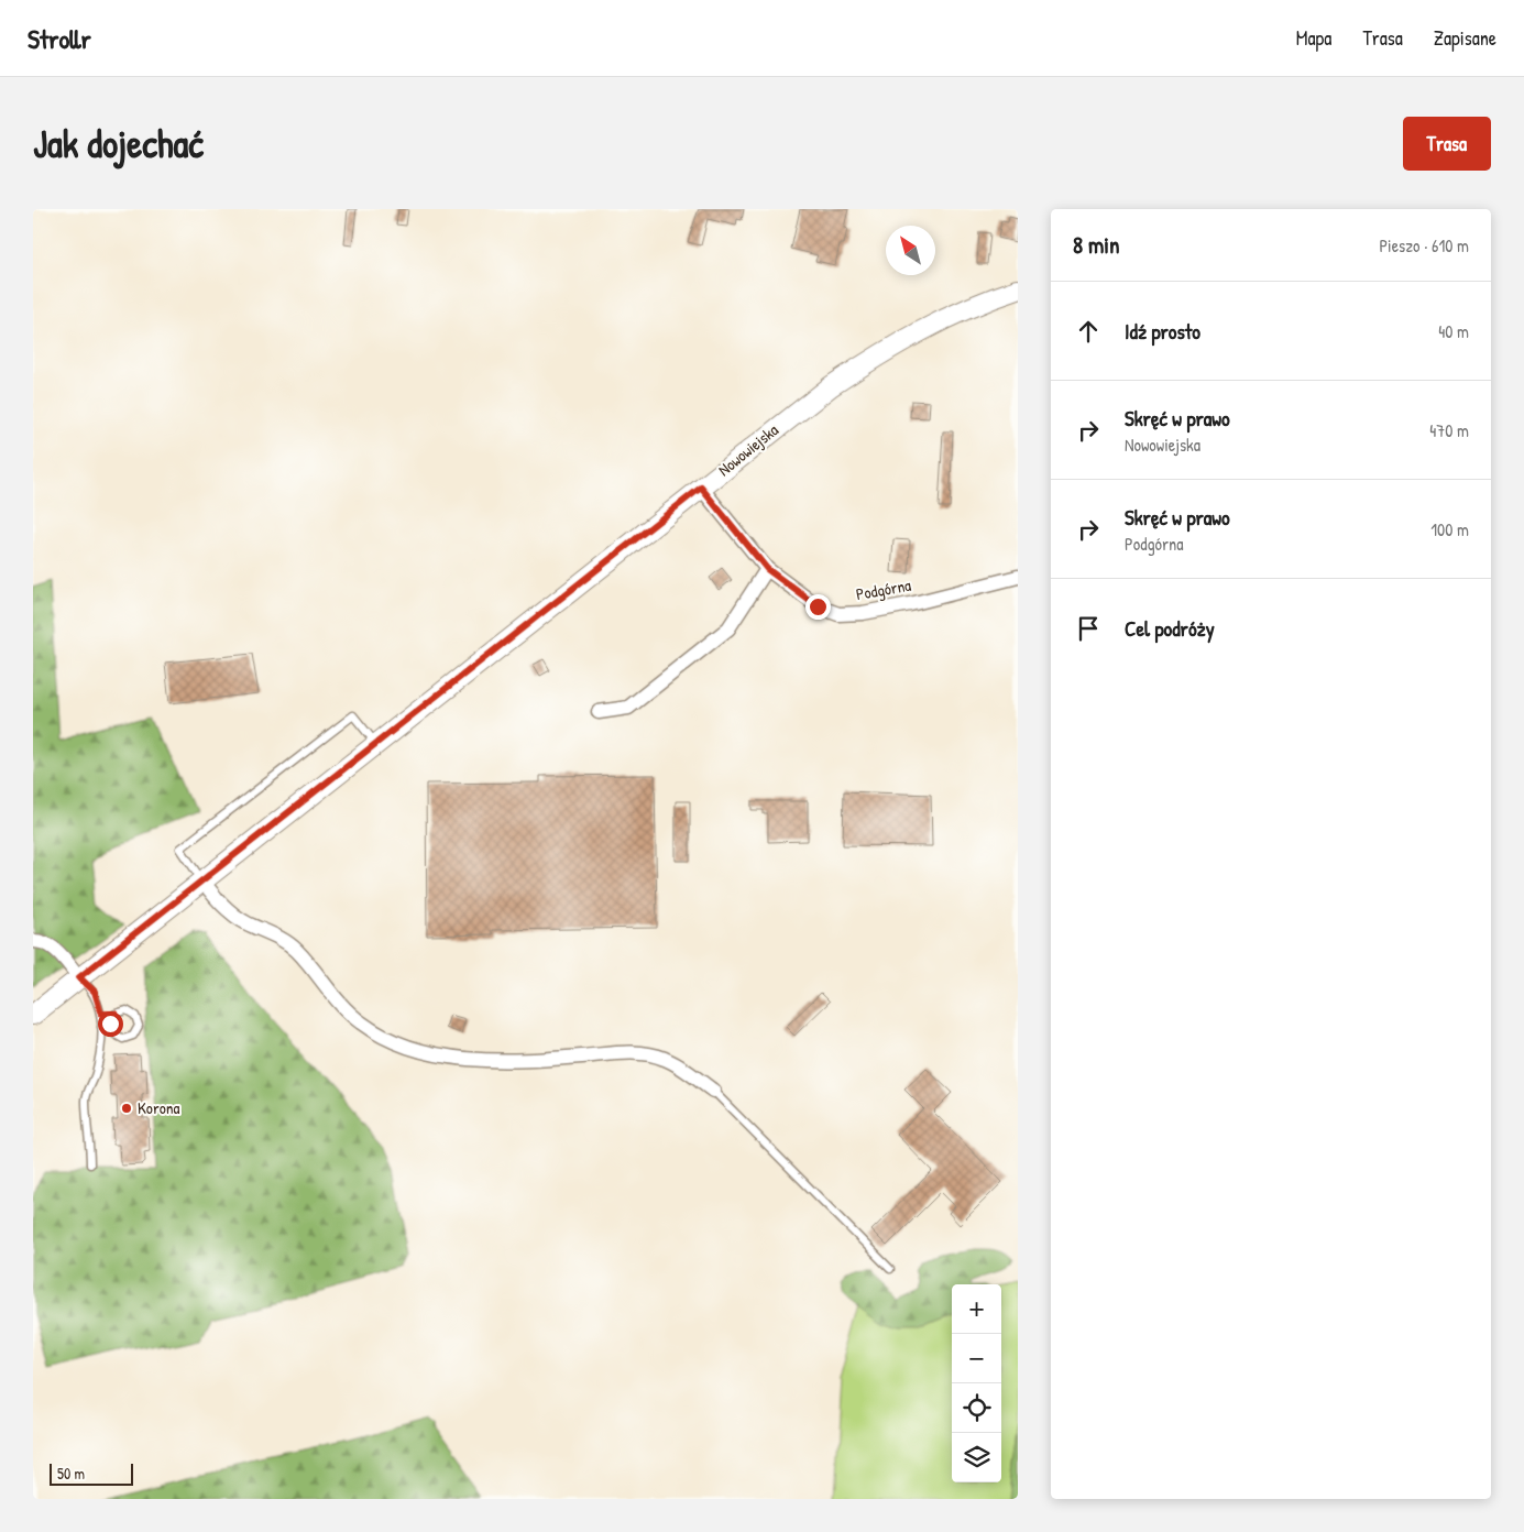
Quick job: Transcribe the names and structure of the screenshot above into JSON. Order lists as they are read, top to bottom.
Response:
{
  "streets": {
    "main road": ["Nowowiejska"],
    "street": ["Podgórna"]
  },
  "crossings": [
    ["Nowowiejska", "Podgórna"]
  ],
  "places": ["Korona"],
  "scale_bar": "50 m",
  "north": "top left",
  "page": {
    "header": "Strollr",
    "nav": ["Mapa", "Trasa", "Zapisane"],
    "buttons": "Trasa",
    "title": "Jak dojechać",
    "heading": ["8 min", "Pieszo · 610 m"],
    "list": [
      ["Idź prosto", "40 m"],
      ["Skręć w prawo", "Nowowiejska", "470 m"],
      ["Skręć w prawo", "Podgórna", "100 m"],
      "Cel podróży"
    ],
    "map_buttons": ["+", "−"],
    "scale": "50 m"
  }
}
